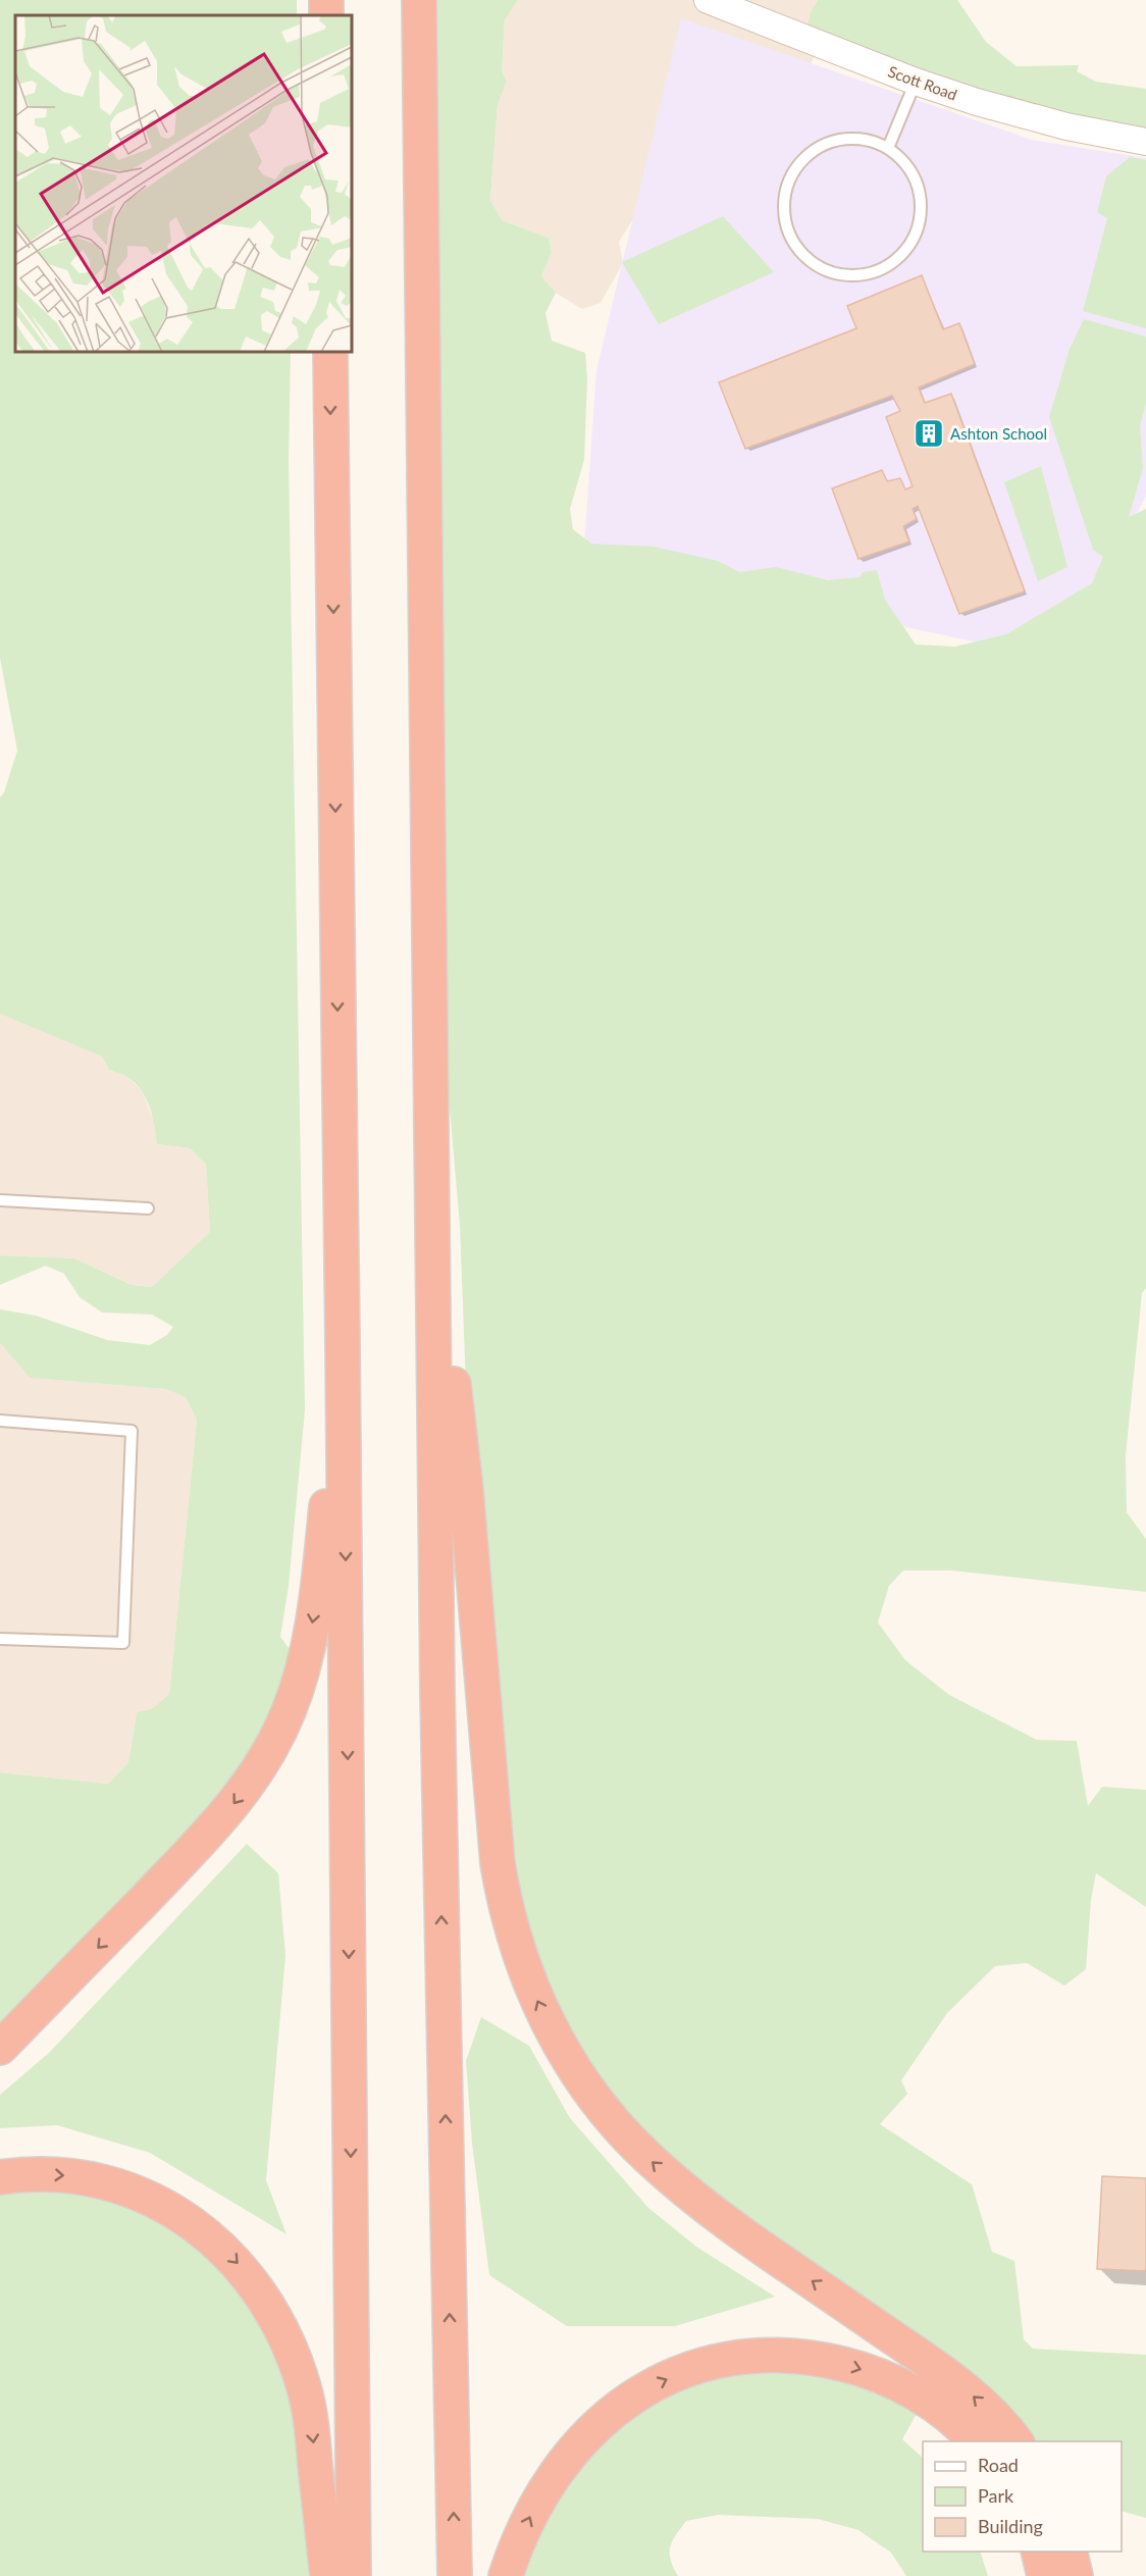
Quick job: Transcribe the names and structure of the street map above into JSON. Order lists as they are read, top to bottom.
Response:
{
  "streets": {
    "street": ["Scott Road"]
  },
  "places": {
    "building": ["Ashton School"]
  },
  "legend": ["Road", "Park", "Building"]
}
